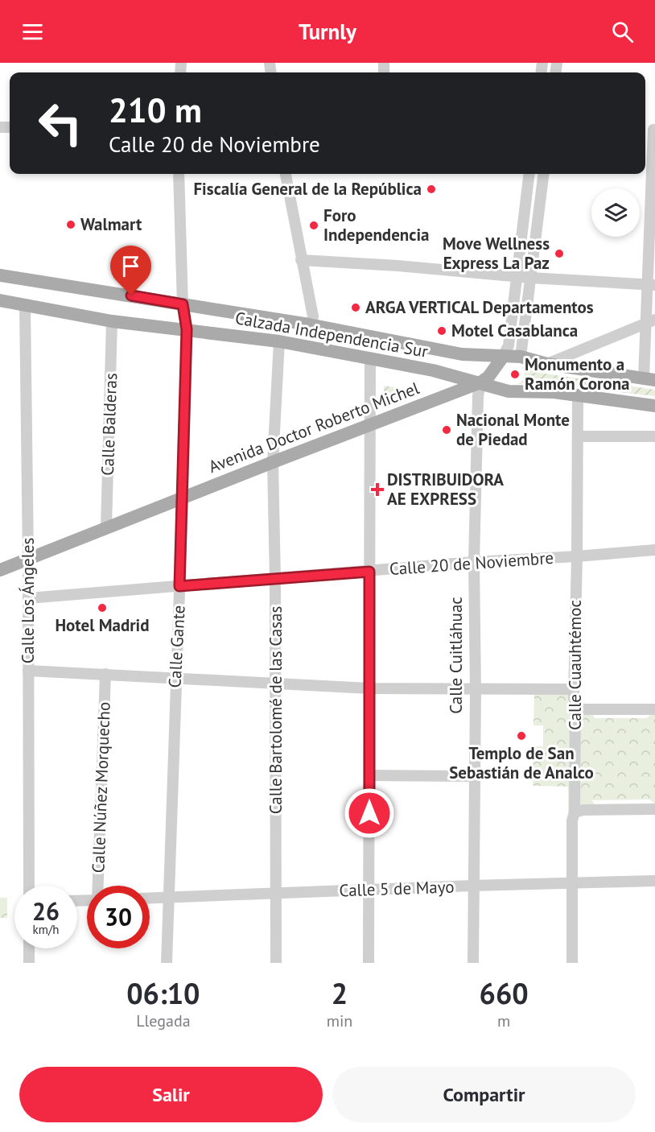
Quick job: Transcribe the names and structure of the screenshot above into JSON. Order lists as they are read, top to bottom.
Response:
{
  "streets": {
    "main road": ["Calzada Independencia Sur", "Avenida Doctor Roberto Michel"],
    "street": [
      "Calle Balderas",
      "Calle 20 de Noviembre",
      "Calle Los Ángeles",
      "Calle Gante",
      "Calle Cuitláhuac",
      "Calle Cuauhtémoc",
      "Calle Bartolomé de las Casas",
      "Calle Núñez Morquecho",
      "Calle 5 de Mayo"
    ]
  },
  "crossings": [
    ["Calzada Independencia Sur", "Calle Balderas"],
    ["Calzada Independencia Sur", "Avenida Doctor Roberto Michel"],
    ["Calzada Independencia Sur", "Calle Los Ángeles"],
    ["Calzada Independencia Sur", "Calle Gante"],
    ["Calzada Independencia Sur", "Calle Cuitláhuac"],
    ["Calzada Independencia Sur", "Calle Cuauhtémoc"],
    ["Calzada Independencia Sur", "Calle Bartolomé de las Casas"],
    ["Calle Balderas", "Avenida Doctor Roberto Michel"],
    ["Avenida Doctor Roberto Michel", "Calle Los Ángeles"],
    ["Avenida Doctor Roberto Michel", "Calle Gante"],
    ["Avenida Doctor Roberto Michel", "Calle Cuitláhuac"],
    ["Avenida Doctor Roberto Michel", "Calle Bartolomé de las Casas"],
    ["Calle 20 de Noviembre", "Calle Los Ángeles"],
    ["Calle 20 de Noviembre", "Calle Gante"],
    ["Calle 20 de Noviembre", "Calle Cuitláhuac"],
    ["Calle 20 de Noviembre", "Calle Cuauhtémoc"],
    ["Calle 20 de Noviembre", "Calle Bartolomé de las Casas"],
    ["Calle Gante", "Calle 5 de Mayo"],
    ["Calle Cuitláhuac", "Calle 5 de Mayo"],
    ["Calle Cuauhtémoc", "Calle 5 de Mayo"],
    ["Calle Bartolomé de las Casas", "Calle 5 de Mayo"]
  ],
  "places": {
    "other": [
      "Fiscalía General de la República",
      "Walmart",
      "Foro Independencia",
      "Move Wellness Express La Paz",
      "ARGA VERTICAL Departamentos",
      "Motel Casablanca",
      "Monumento a Ramón Corona",
      "Nacional Monte de Piedad",
      "Hotel Madrid",
      "Templo de San Sebastián de Analco"
    ],
    "health": ["DISTRIBUIDORA AE EXPRESS"]
  },
  "page": {
    "header": "Turnly",
    "turn": ["210 m", "Calle 20 de Noviembre"],
    "speed": "26 km/h",
    "limit": "30",
    "eta": [
      "06:10",
      "Llegada",
      "2",
      "min",
      "660",
      "m"
    ],
    "buttons": ["Salir", "Compartir"]
  }
}
